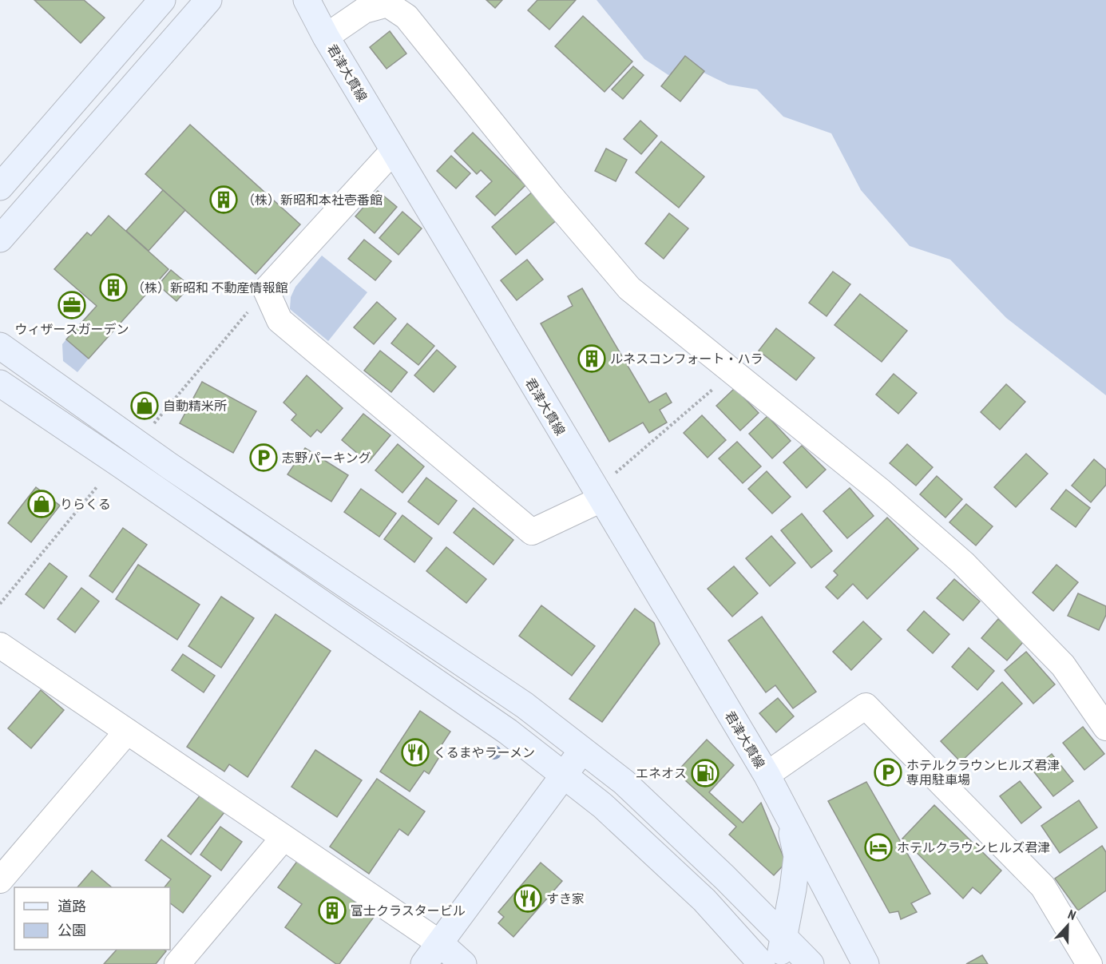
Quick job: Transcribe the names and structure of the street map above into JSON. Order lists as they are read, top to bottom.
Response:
{
  "streets": {
    "street": ["君津大貫線"]
  },
  "places": {
    "building": [
      "（株）新昭和本社壱番館",
      "（株）新昭和 不動産情報館",
      "ルネスコンフォート・ハラ",
      "富士クラスタービル"
    ],
    "office": ["ウィザースガーデン"],
    "shop": ["自動精米所", "りらくる"],
    "parking": ["志野パーキング", "ホテルクラウンヒルズ君津 専用駐車場"],
    "restaurant": ["くるまやラーメン", "すき家"],
    "fuel station": ["エネオス"],
    "hotel": ["ホテルクラウンヒルズ君津"]
  },
  "legend": ["道路", "公園"],
  "north": "top"
}
